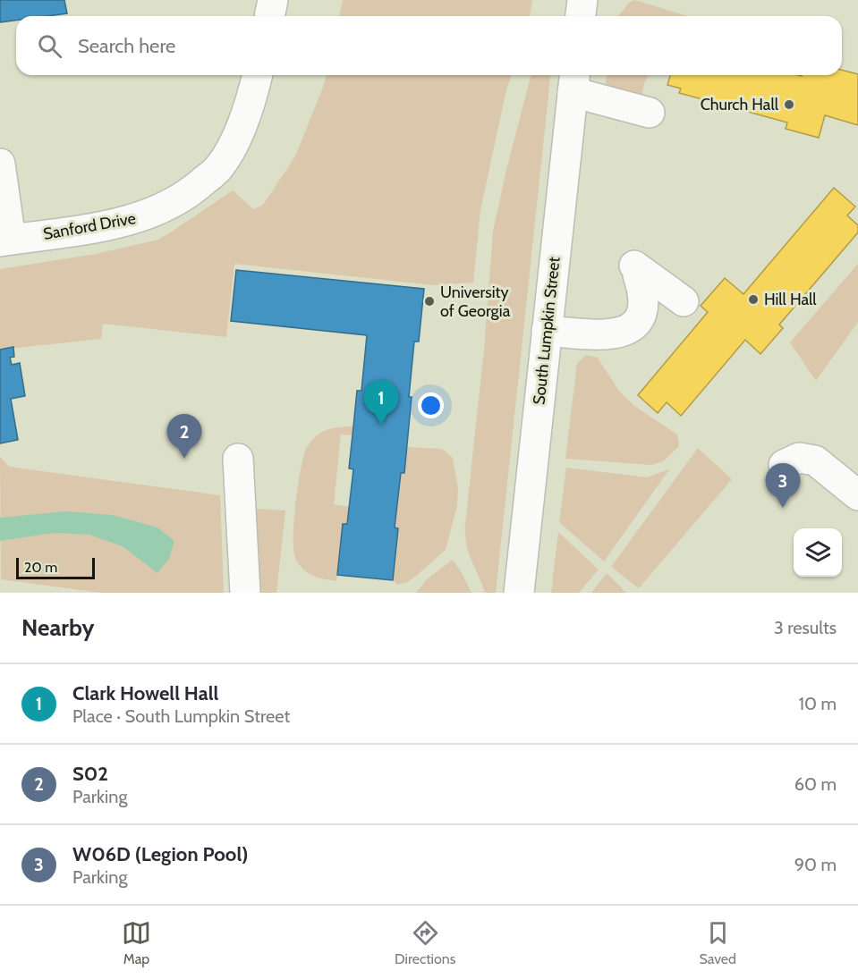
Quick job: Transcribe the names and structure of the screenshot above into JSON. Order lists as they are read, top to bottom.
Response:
{
  "streets": {
    "main road": ["Sanford Drive", "South Lumpkin Street"]
  },
  "places": ["Church Hall", "Hill Hall", "University of Georgia"],
  "scale_bar": "20 m",
  "page": {
    "search": "Search here",
    "pins": ["1", "2", "3"],
    "scale": "20 m",
    "heading": ["Nearby", "3 results"],
    "list": [
      {
        "mark": "1",
        "name": "Clark Howell Hall",
        "note": "Place · South Lumpkin Street",
        "value": "10 m"
      },
      {
        "mark": "2",
        "name": "S02",
        "note": "Parking",
        "value": "60 m"
      },
      {
        "mark": "3",
        "name": "W06D (Legion Pool)",
        "note": "Parking",
        "value": "90 m"
      }
    ],
    "nav": ["Map", "Directions", "Saved"]
  }
}
